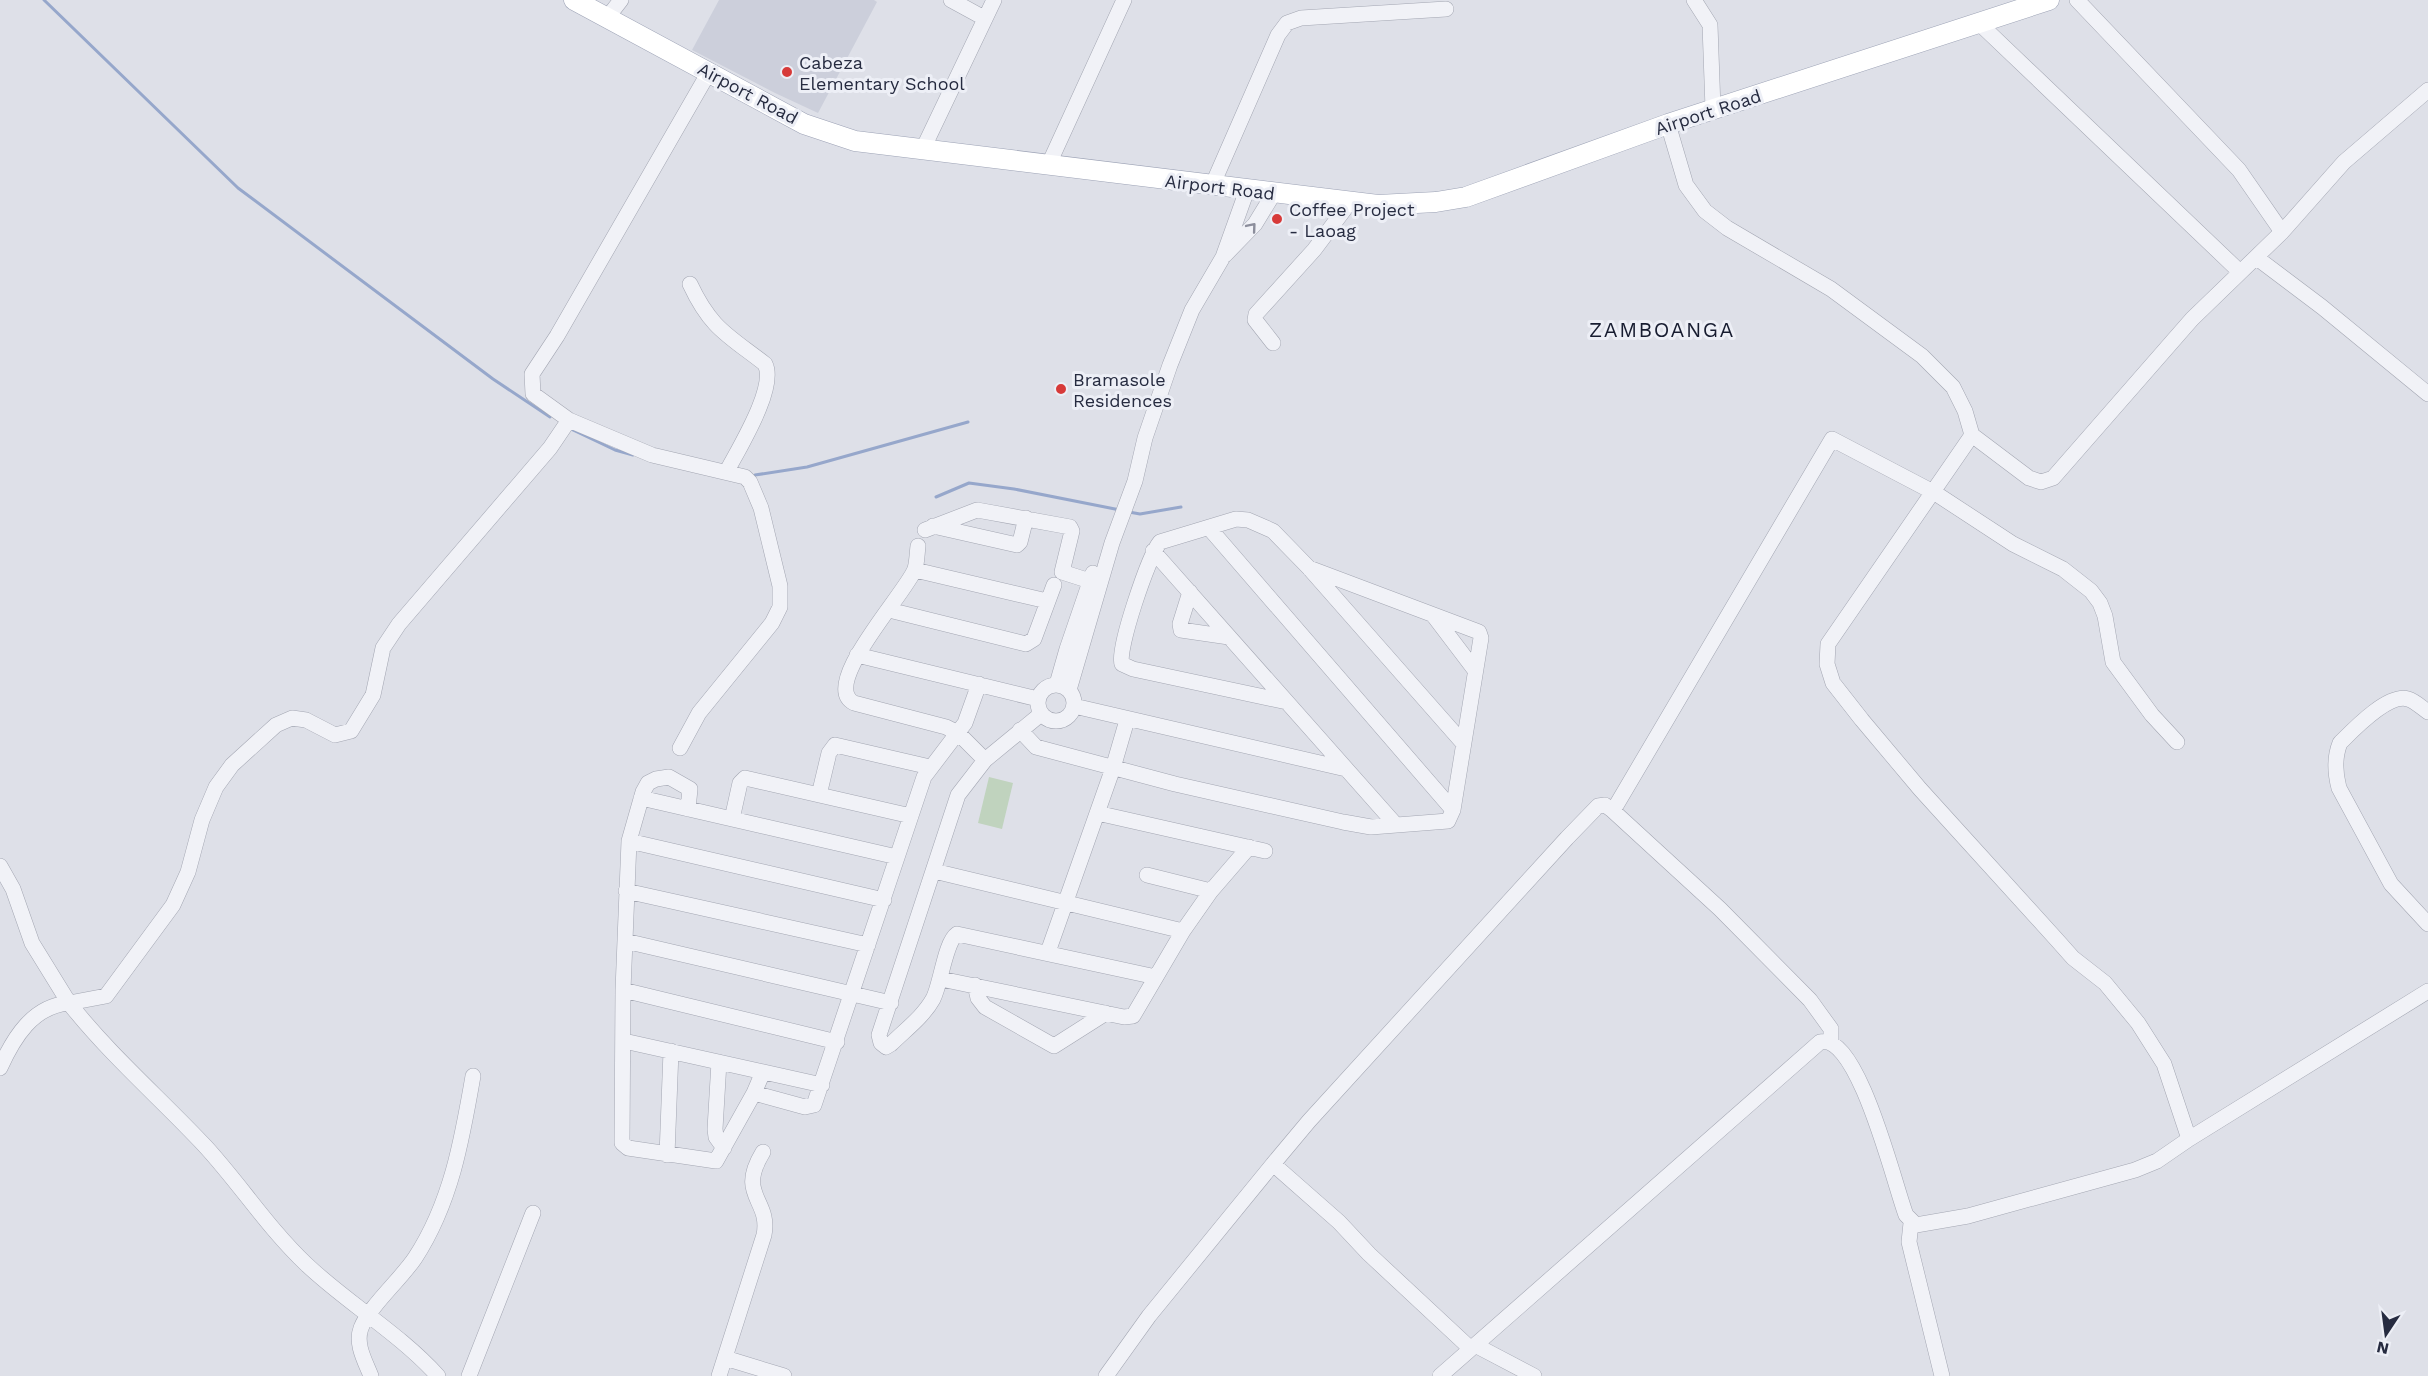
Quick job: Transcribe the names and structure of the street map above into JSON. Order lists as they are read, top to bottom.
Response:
{
  "streets": {
    "main road": ["Airport Road"]
  },
  "districts": ["ZAMBOANGA"],
  "places": ["Cabeza Elementary School", "Coffee Project - Laoag", "Bramasole Residences"],
  "north": "bottom"
}
